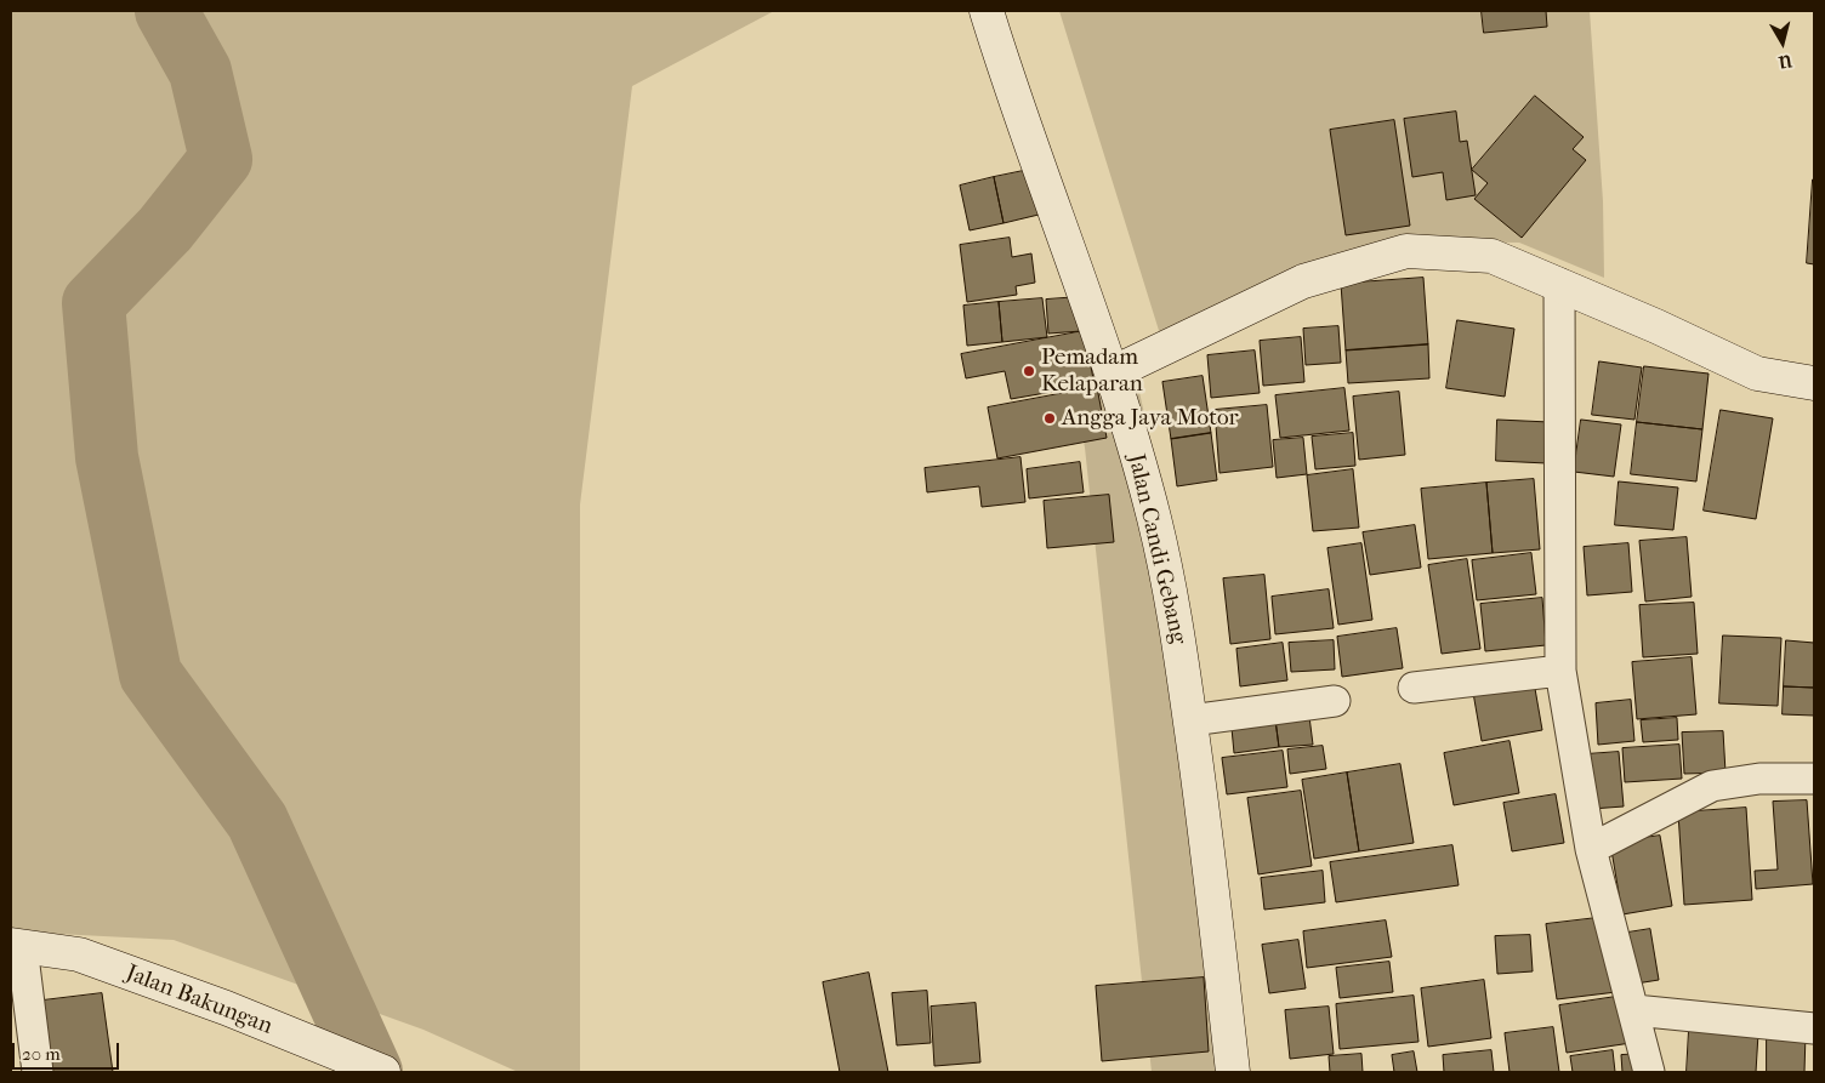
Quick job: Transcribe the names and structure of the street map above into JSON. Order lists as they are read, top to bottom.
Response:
{
  "streets": {
    "street": ["Jalan Candi Gebang", "Jalan Bakungan"]
  },
  "places": ["Pemadam Kelaparan", "Angga Jaya Motor"],
  "scale_bar": "20 m",
  "north": "bottom"
}
